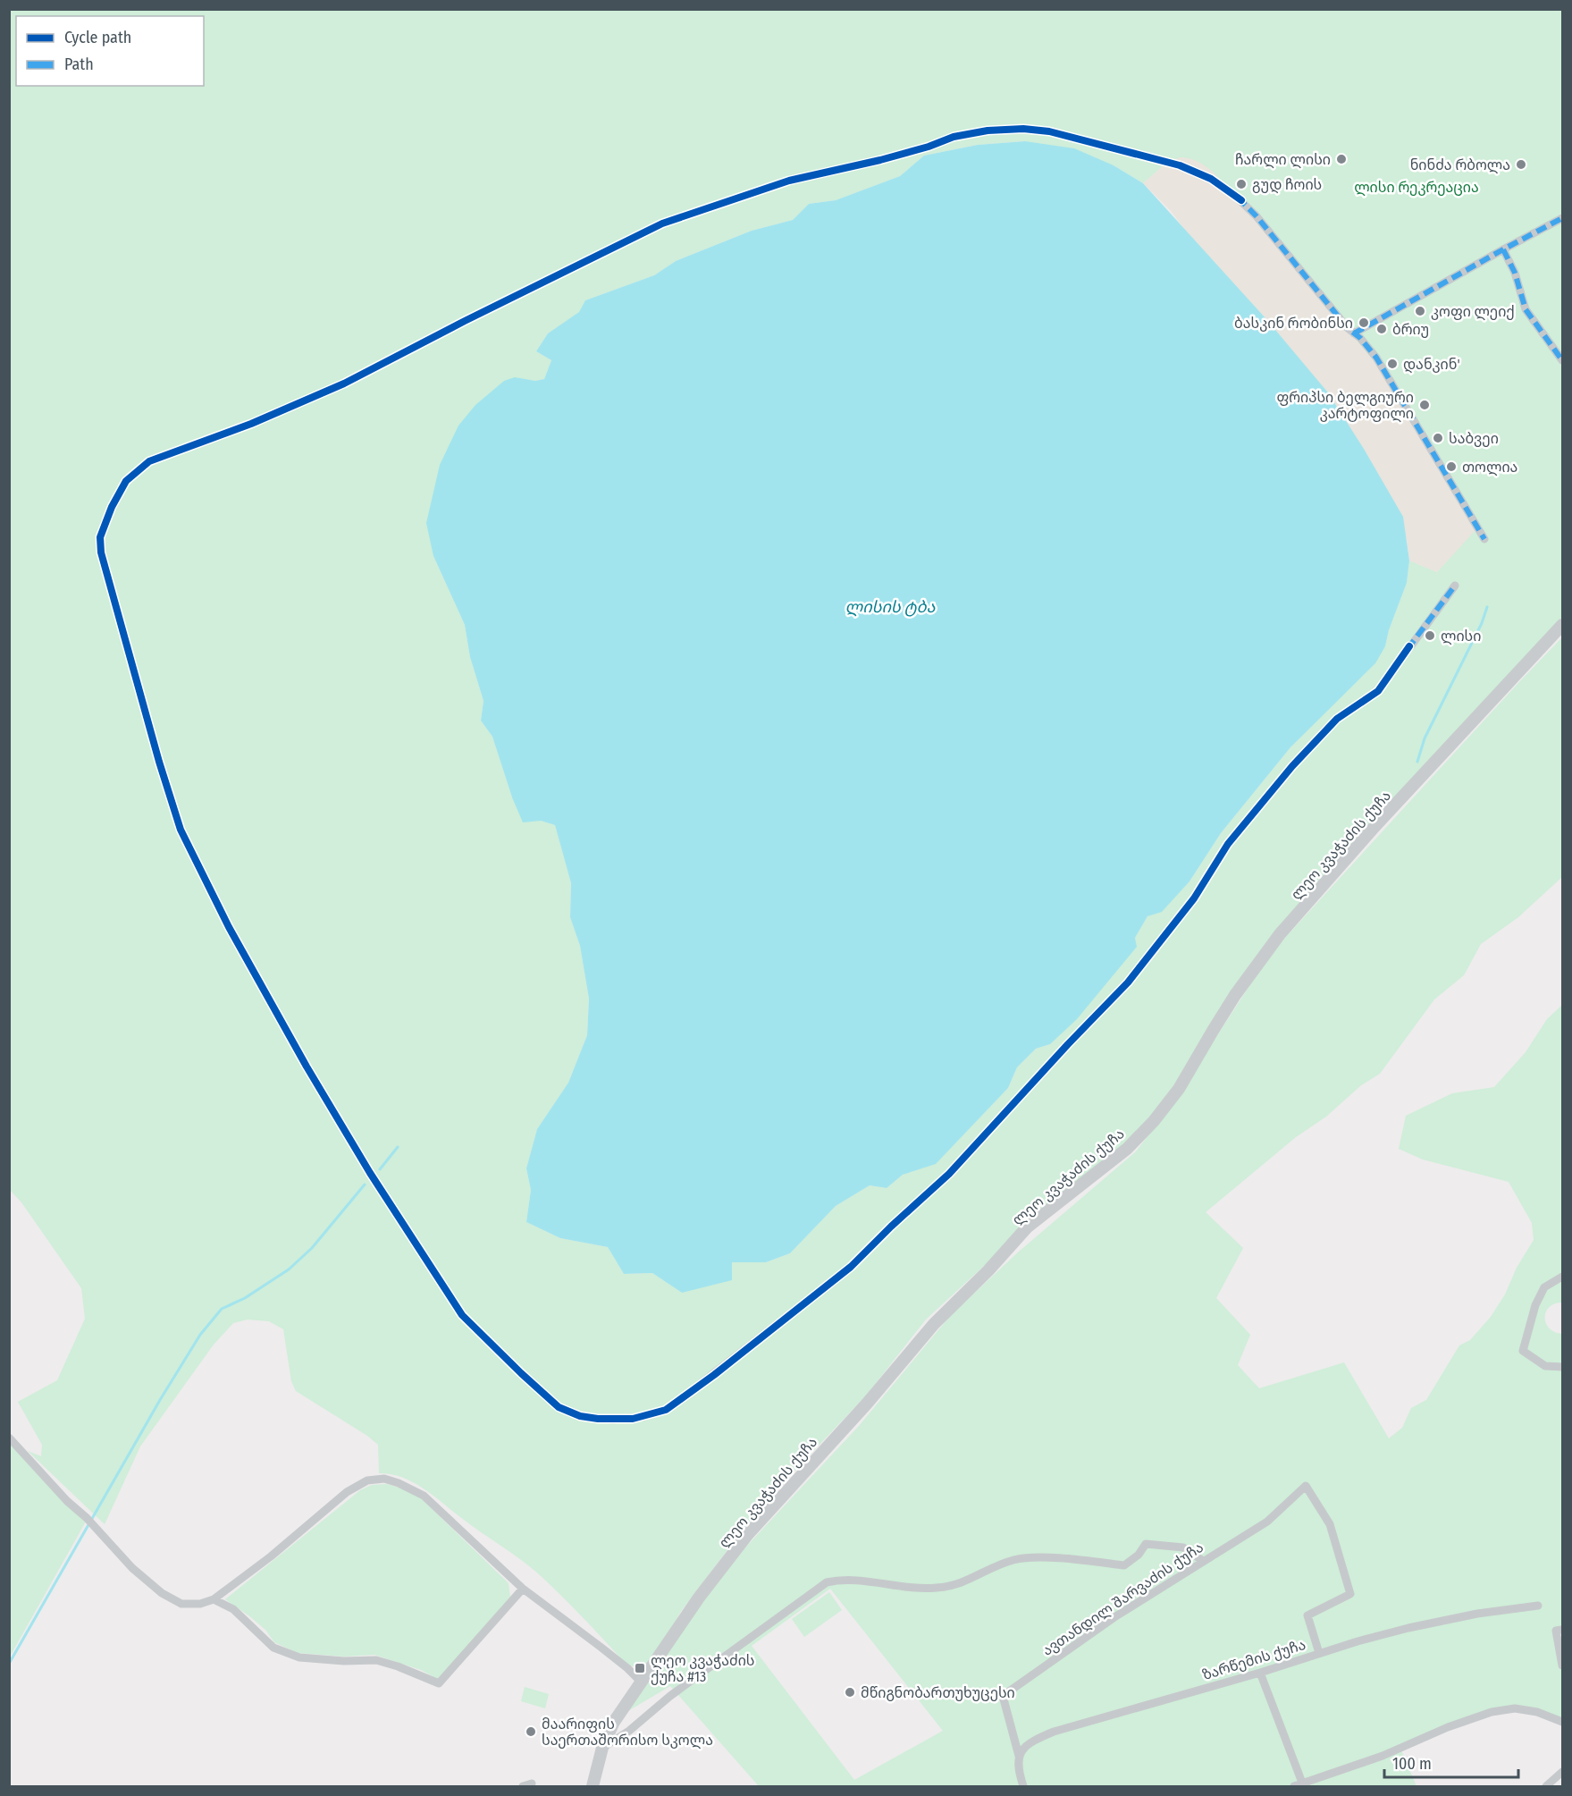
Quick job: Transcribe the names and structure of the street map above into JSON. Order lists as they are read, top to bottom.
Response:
{
  "streets": {
    "main road": ["ლეო კვაჭაძის ქუჩა"],
    "street": ["ავთანდილ შარვაძის ქუჩა", "ზარწემის ქუჩა"]
  },
  "crossings": [
    ["ავთანდილ შარვაძის ქუჩა", "ზარწემის ქუჩა"]
  ],
  "water": ["ლისის ტბა"],
  "parks": ["ლისი რეკრეაცია"],
  "places": {
    "other": [
      "ჩარლი ლისი",
      "ნინძა რბოლა",
      "გუდ ჩოის",
      "კოფი ლეიქ",
      "ბასკინ რობინსი",
      "ბრიუ",
      "დანკინ'",
      "ფრიპსი ბელგიური კარტოფილი",
      "საბვეი",
      "თოლია",
      "ლისი",
      "მწიგნობართუხუცესი",
      "მაარიფის საერთაშორისო სკოლა"
    ],
    "transit": ["ლეო კვაჭაძის ქუჩა #13"]
  },
  "legend": ["Cycle path", "Path"],
  "scale_bar": "100 m"
}
